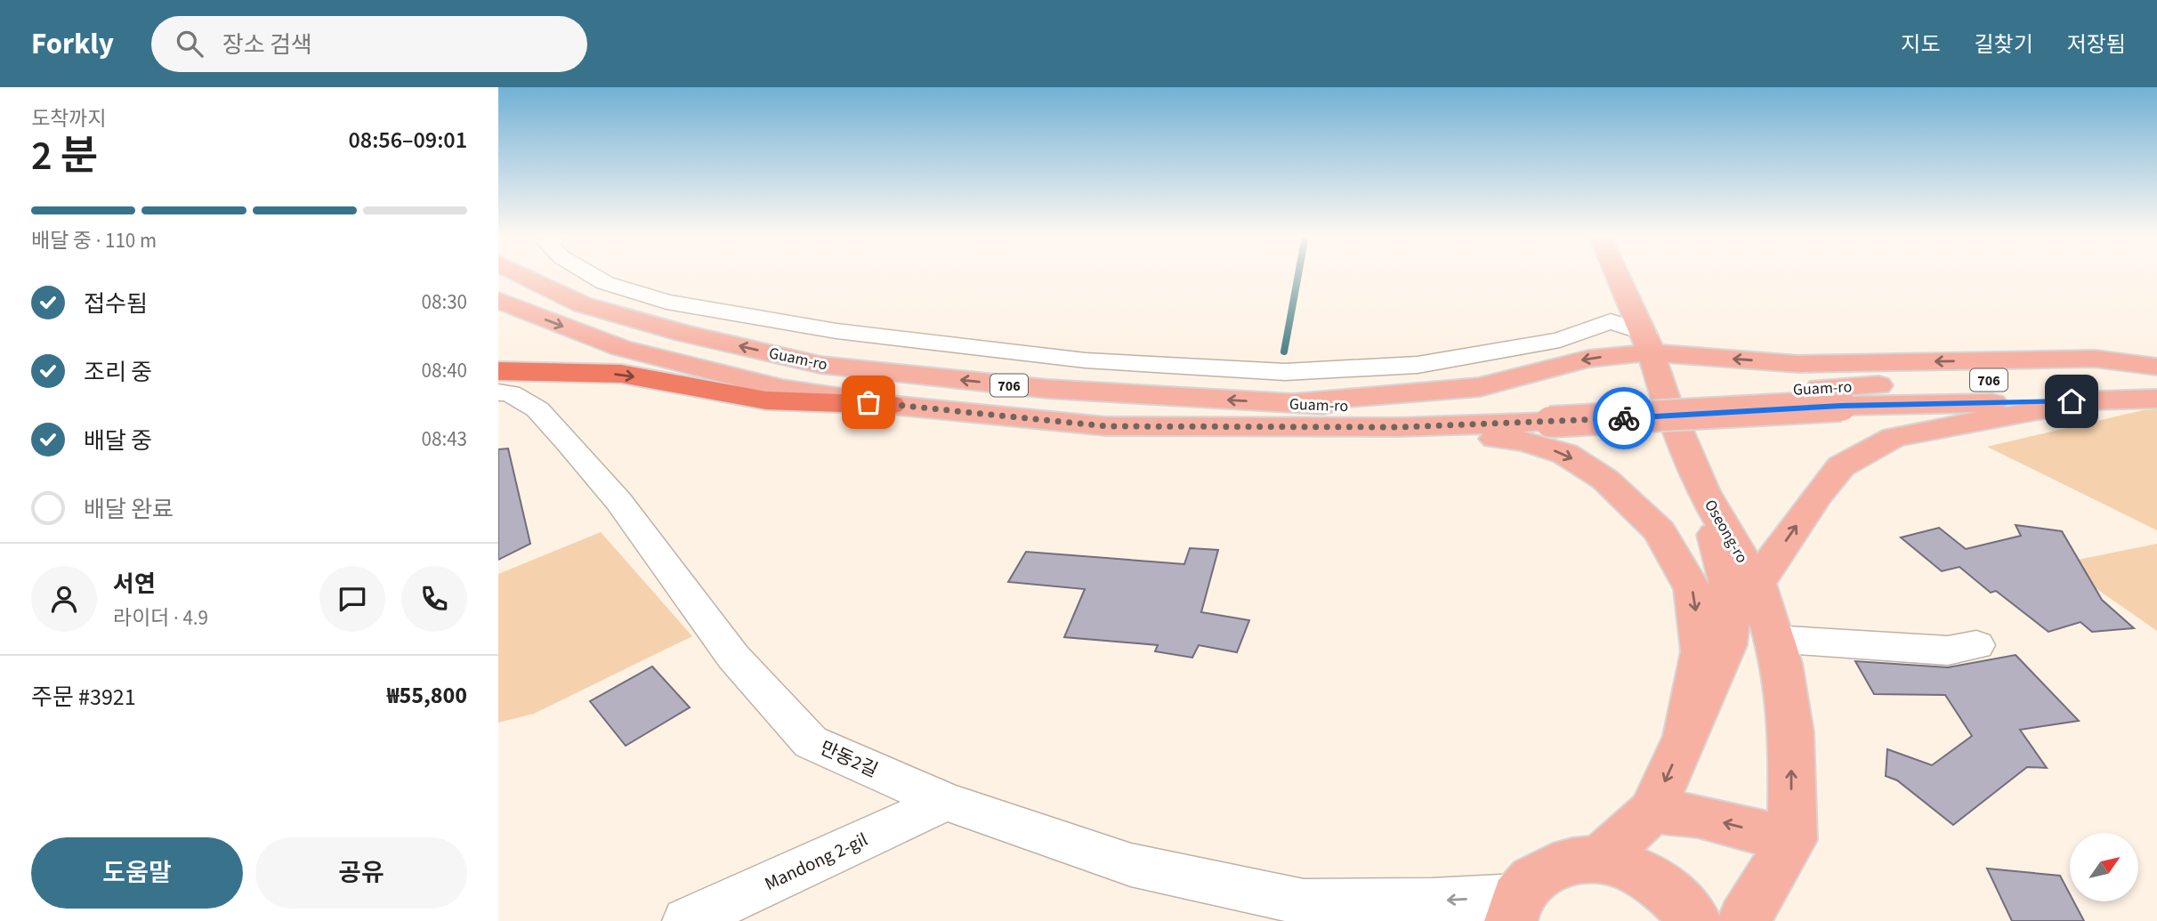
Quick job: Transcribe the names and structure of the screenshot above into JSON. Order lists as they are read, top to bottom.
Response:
{
  "streets": {
    "main road": ["Guam-ro", "706", "Oseong-ro"],
    "street": ["만동2길", "Mandong 2-gil"]
  },
  "crossings": [
    ["만동2길", "Mandong 2-gil"]
  ],
  "north": "top right",
  "page": {
    "header": "Forkly",
    "search": "장소 검색",
    "nav": ["지도", "길찾기", "저장됨"],
    "heading": ["2 분", "도착까지", "08:56–09:01"],
    "panel": [
      "서연",
      "라이더 · 4.9",
      "주문 #3921",
      "₩55,800"
    ],
    "bar": "배달 중 · 110 m",
    "list": [
      ["접수됨", "08:30"],
      ["조리 중", "08:40"],
      ["배달 중", "08:43"],
      "배달 완료"
    ],
    "buttons": ["도움말", "공유"]
  }
}
